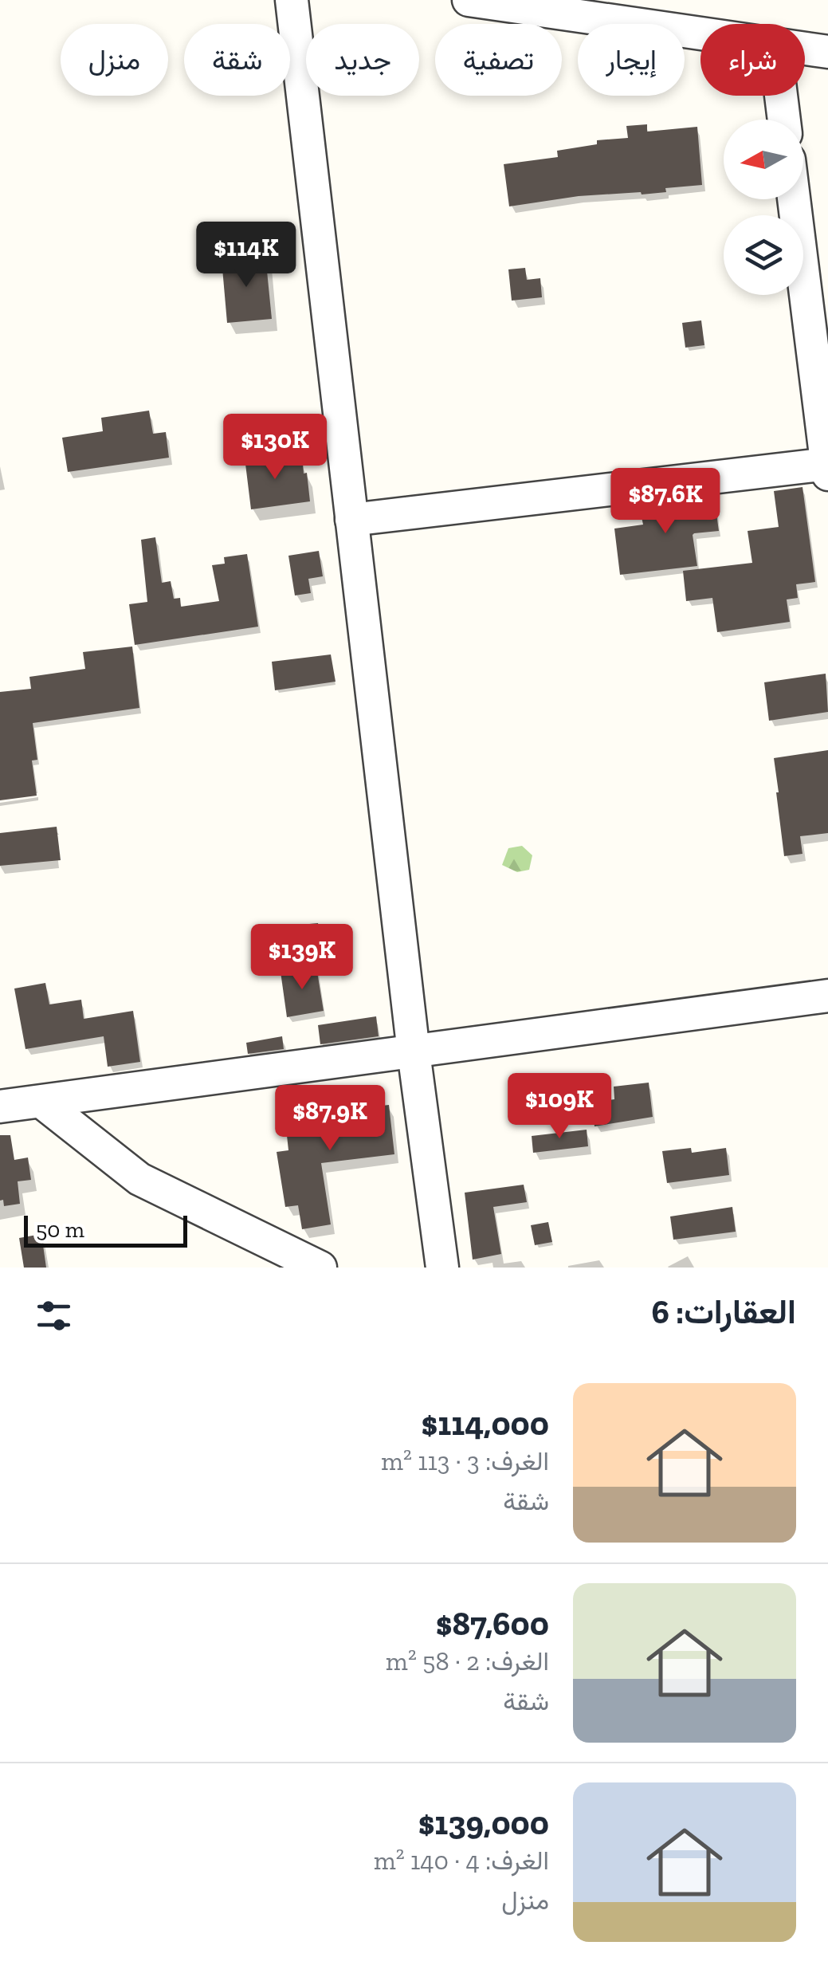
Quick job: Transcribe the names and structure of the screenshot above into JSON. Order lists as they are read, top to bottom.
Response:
{
  "scale_bar": "50 m",
  "north": "left",
  "page": {
    "chip": [
      "شراء",
      "إيجار",
      "تصفية",
      "جديد",
      "شقة",
      "منزل"
    ],
    "price": [
      "$114K",
      "$130K",
      "$87.6K",
      "$139K",
      "$109K",
      "$87.9K"
    ],
    "scale": "50 m",
    "heading": "العقارات: 6",
    "list": [
      {
        "name": "$114,000",
        "note": "الغرف: 3 · 113 m² · شقة"
      },
      {
        "name": "$87,600",
        "note": "الغرف: 2 · 58 m² · شقة"
      },
      {
        "name": "$139,000",
        "note": "الغرف: 4 · 140 m² · منزل"
      }
    ]
  }
}
